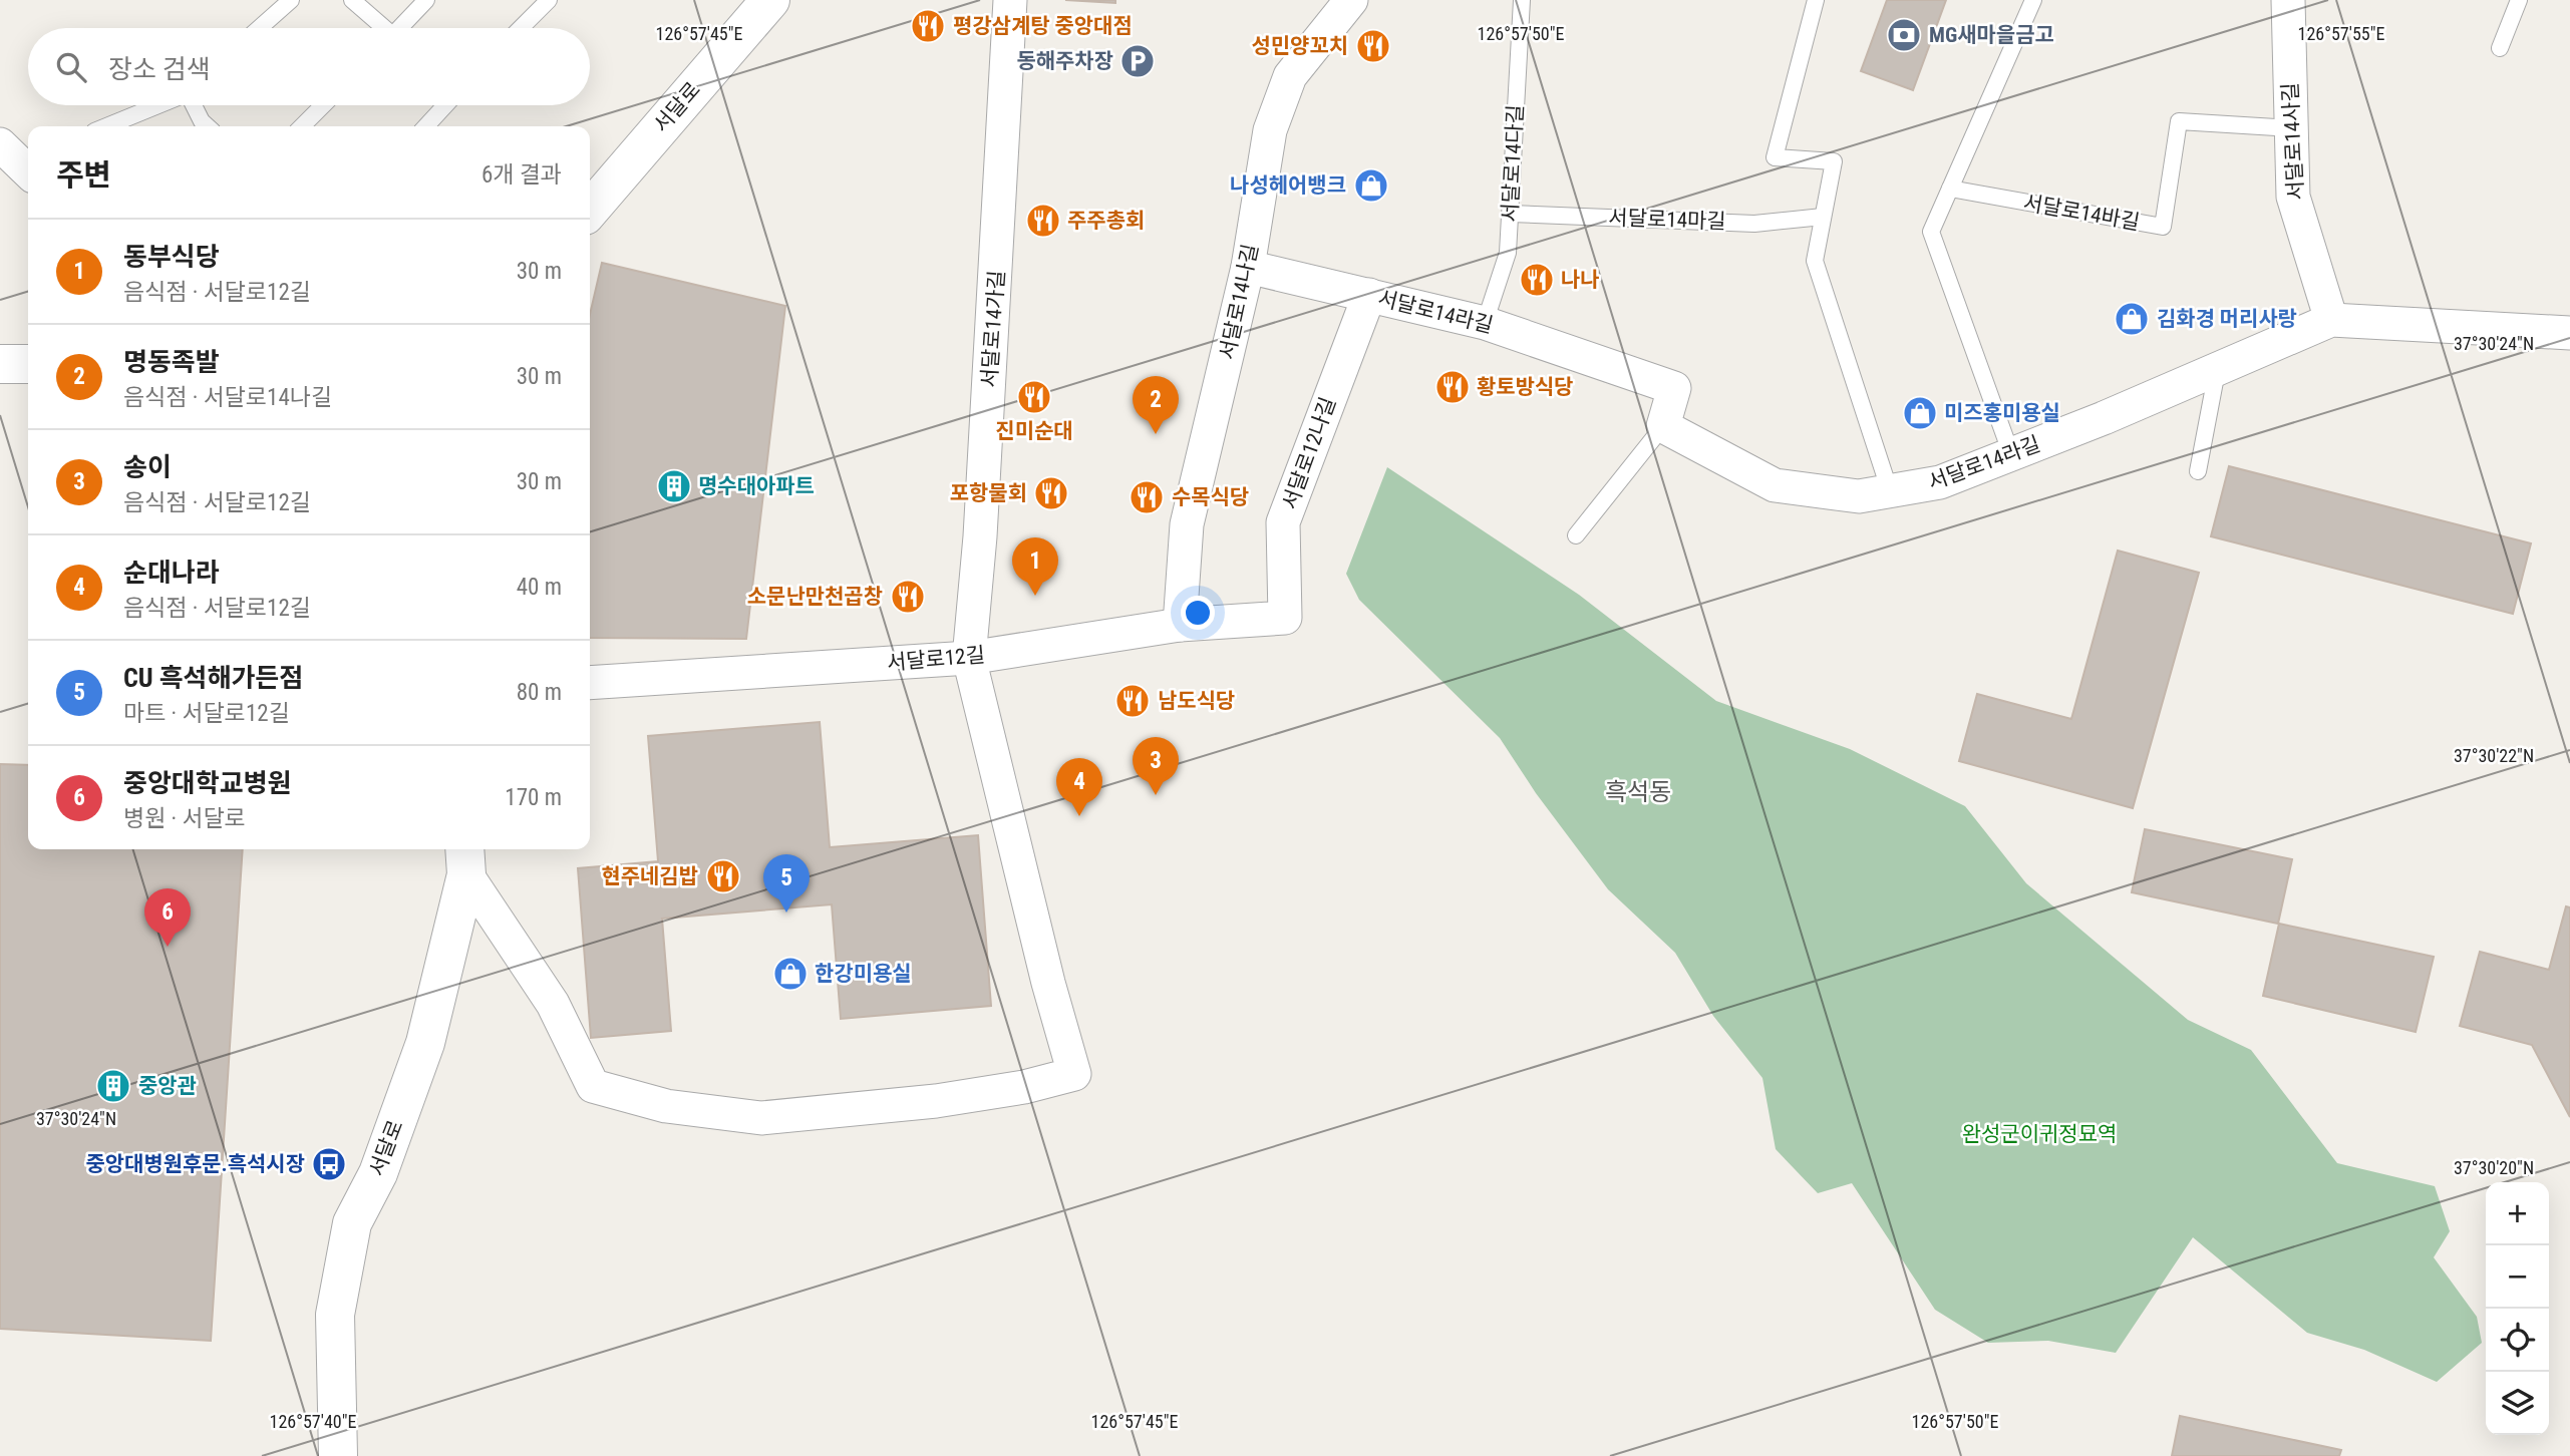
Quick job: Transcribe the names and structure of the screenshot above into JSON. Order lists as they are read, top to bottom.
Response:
{
  "streets": {
    "street": [
      "서달로",
      "서달로14사길",
      "서달로14나길",
      "서달로14라길",
      "서달로14가길",
      "서달로12나길",
      "서달로12길"
    ],
    "lane": ["서달로14다길", "서달로14바길", "서달로14마길"]
  },
  "crossings": [
    ["서달로", "서달로14가길"],
    ["서달로14사길", "서달로14바길"],
    ["서달로14사길", "서달로14라길"],
    ["서달로14다길", "서달로14마길"],
    ["서달로14다길", "서달로14라길"],
    ["서달로14나길", "서달로14라길"],
    ["서달로14나길", "서달로12길"],
    ["서달로14라길", "서달로12나길"],
    ["서달로14가길", "서달로12길"],
    ["서달로12나길", "서달로12길"]
  ],
  "districts": ["흑석동"],
  "parks": ["완성군이귀정묘역"],
  "places": {
    "restaurant": [
      "평강삼계탕 중앙대점",
      "성민양꼬치",
      "주주총회",
      "나나",
      "황토방식당",
      "진미순대",
      "포항물회",
      "수목식당",
      "소문난만천곱창",
      "남도식당",
      "현주네김밥"
    ],
    "bank": ["MG새마을금고"],
    "parking": ["동해주차장"],
    "shop": [
      "나성헤어뱅크",
      "김화경 머리사랑",
      "미즈홍미용실",
      "한강미용실"
    ],
    "building": ["명수대아파트", "중앙관"],
    "bus stop": ["중앙대병원후문.흑석시장"]
  },
  "page": {
    "search": "장소 검색",
    "heading": ["주변", "6개 결과"],
    "list": [
      {
        "mark": "1",
        "name": "동부식당",
        "note": "음식점 · 서달로12길",
        "value": "30 m"
      },
      {
        "mark": "2",
        "name": "명동족발",
        "note": "음식점 · 서달로14나길",
        "value": "30 m"
      },
      {
        "mark": "3",
        "name": "송이",
        "note": "음식점 · 서달로12길",
        "value": "30 m"
      },
      {
        "mark": "4",
        "name": "순대나라",
        "note": "음식점 · 서달로12길",
        "value": "40 m"
      },
      {
        "mark": "5",
        "name": "CU 흑석해가든점",
        "note": "마트 · 서달로12길",
        "value": "80 m"
      },
      {
        "mark": "6",
        "name": "중앙대학교병원",
        "note": "병원 · 서달로",
        "value": "170 m"
      }
    ],
    "pins": [
      "2",
      "1",
      "3",
      "4",
      "5",
      "6"
    ],
    "map_buttons": ["+", "−"]
  },
  "coordinates": [
    "126°57'45\"E",
    "126°57'50\"E",
    "126°57'55\"E",
    "37°30'24\"N",
    "37°30'22\"N",
    "37°30'20\"N",
    "126°57'40\"E"
  ]
}
